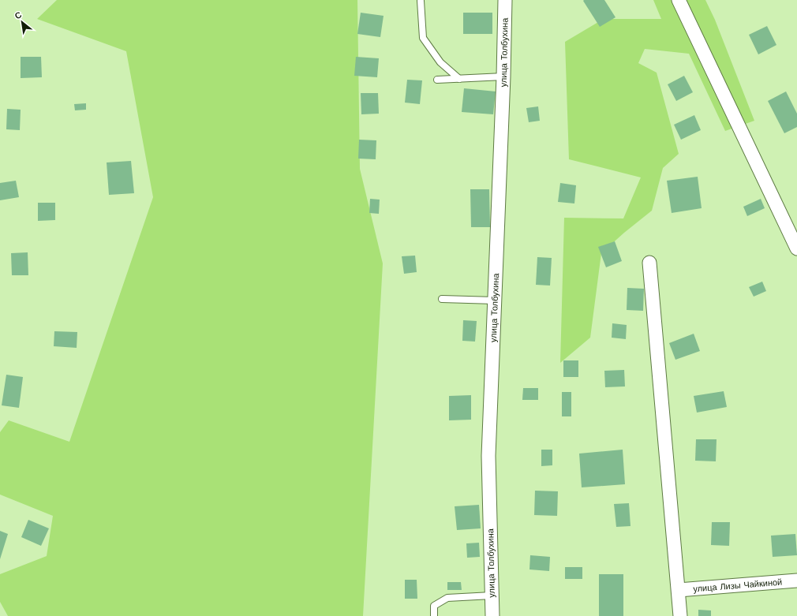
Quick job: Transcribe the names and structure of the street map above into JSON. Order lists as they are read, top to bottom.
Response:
{
  "streets": {
    "street": ["улица Толбухина", "улица Лизы Чайкиной"]
  },
  "north": "top left"
}
